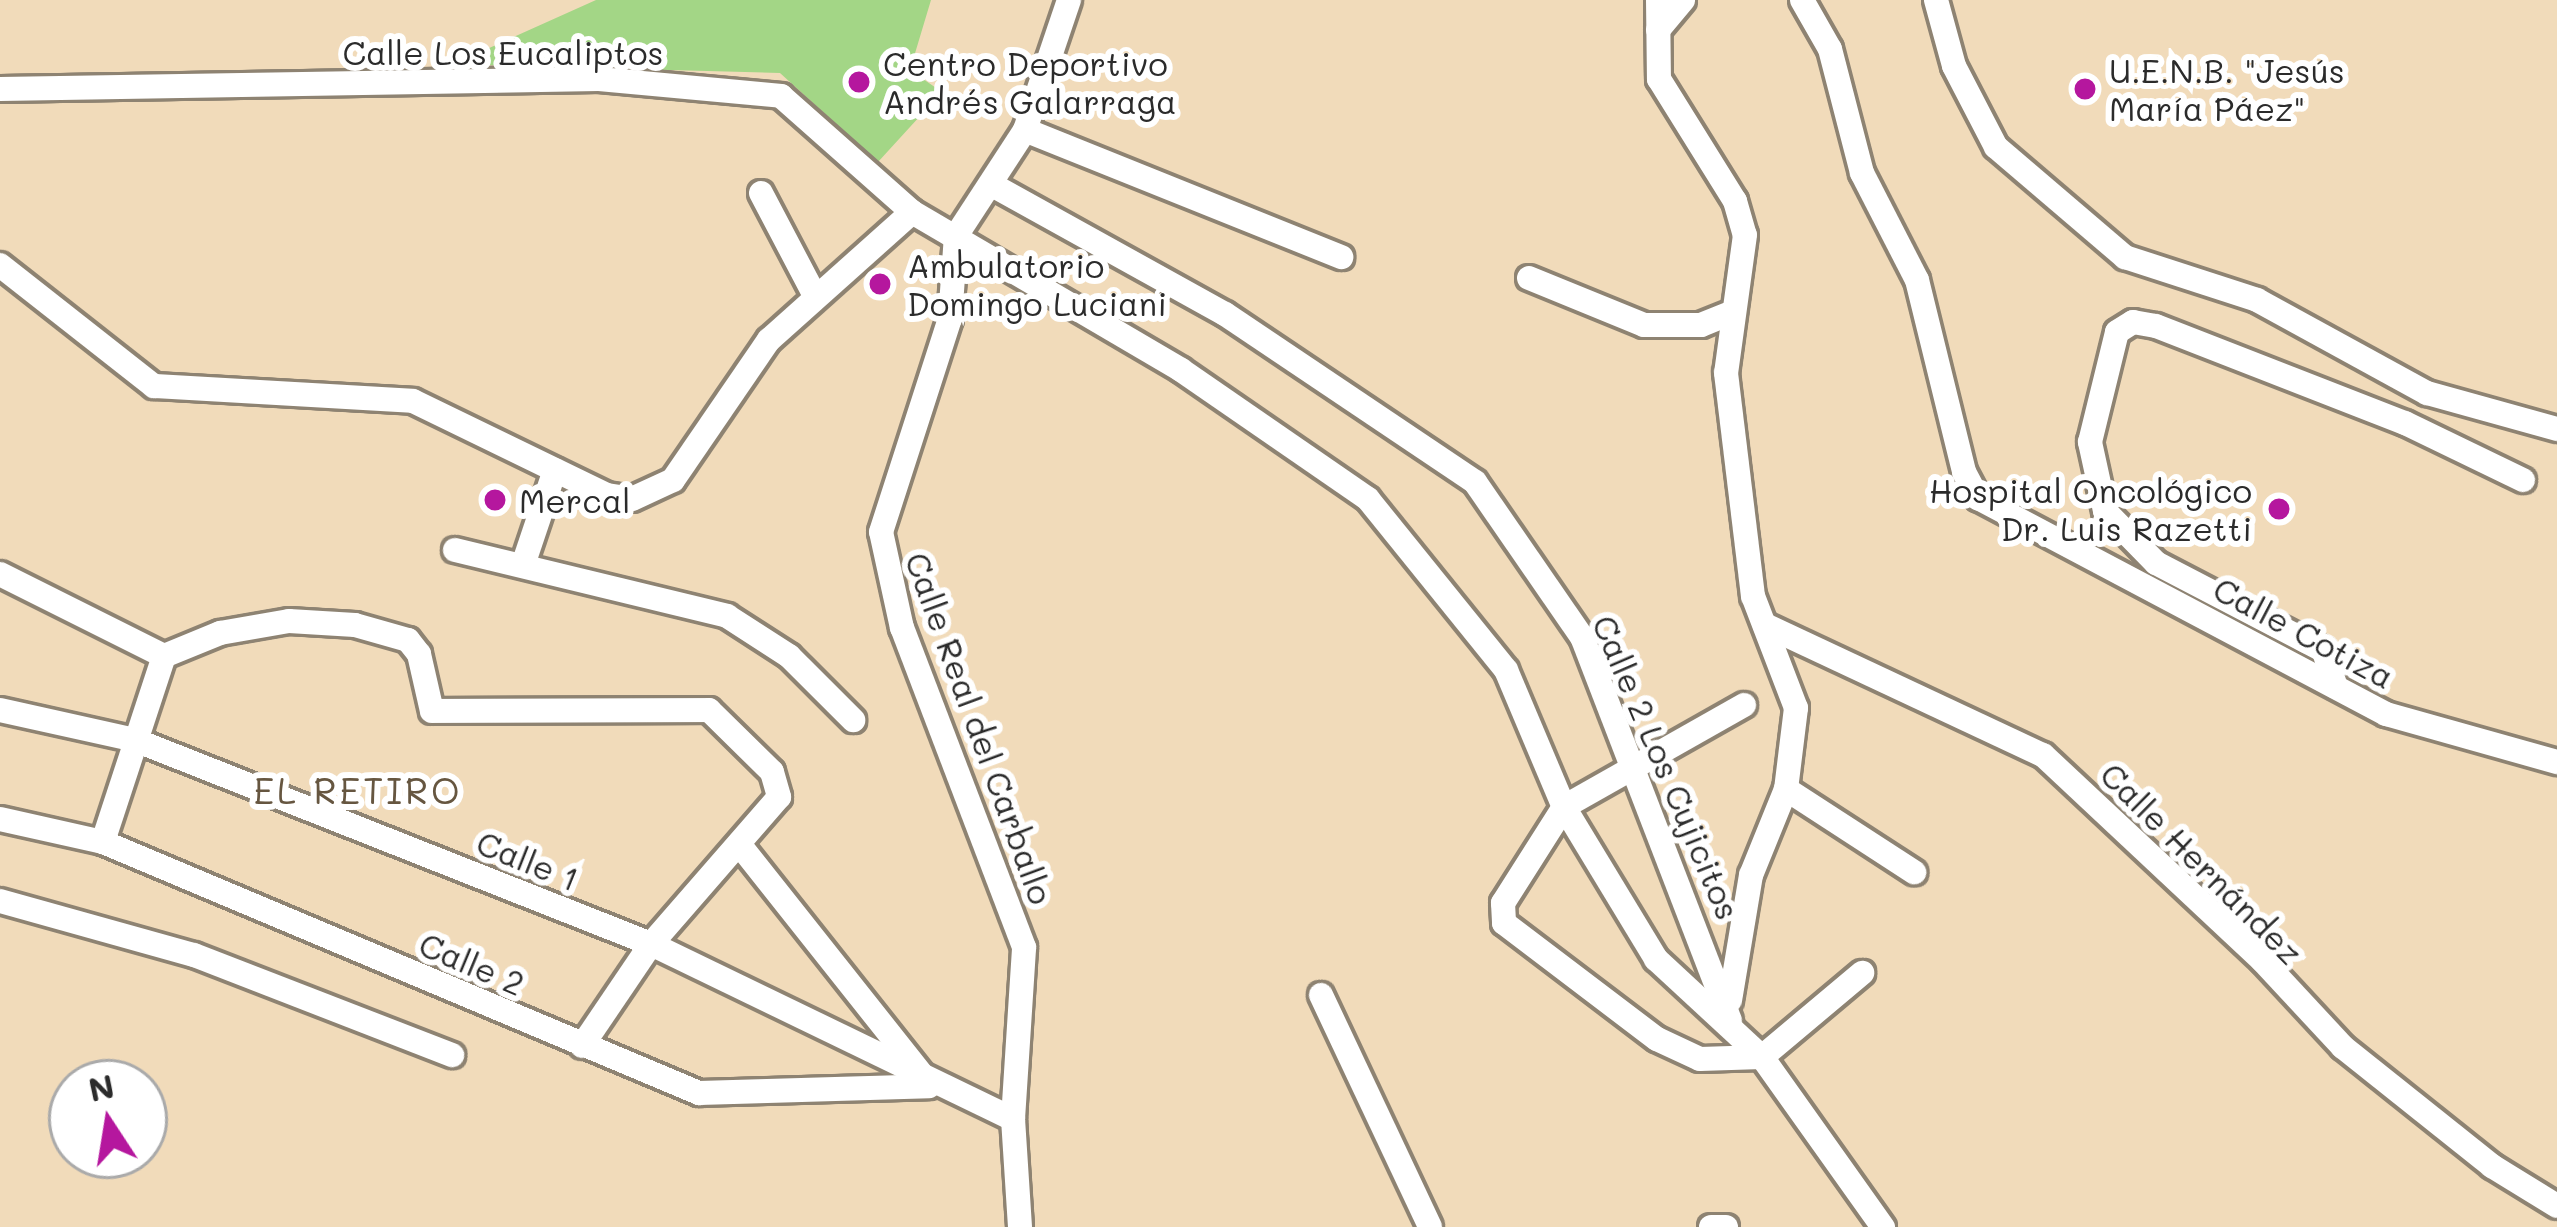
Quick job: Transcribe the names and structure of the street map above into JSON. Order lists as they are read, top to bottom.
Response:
{
  "streets": {
    "street": [
      "Calle Los Eucaliptos",
      "Calle Cotiza",
      "Calle Real del Carballo",
      "Calle 2 Los Cujicitos",
      "Calle 1",
      "Calle Hernández",
      "Calle 2"
    ]
  },
  "crossings": [
    ["Calle Los Eucaliptos", "Calle Real del Carballo"],
    ["Calle Los Eucaliptos", "Calle 2 Los Cujicitos"],
    ["Calle Real del Carballo", "Calle 1"],
    ["Calle 1", "Calle 2"]
  ],
  "districts": ["EL RETIRO"],
  "places": [
    "Centro Deportivo Andrés Galarraga",
    "U.E.N.B. \"Jesús María Páez\"",
    "Ambulatorio Domingo Luciani",
    "Mercal",
    "Hospital Oncológico Dr. Luis Razetti"
  ],
  "north": "top"
}
